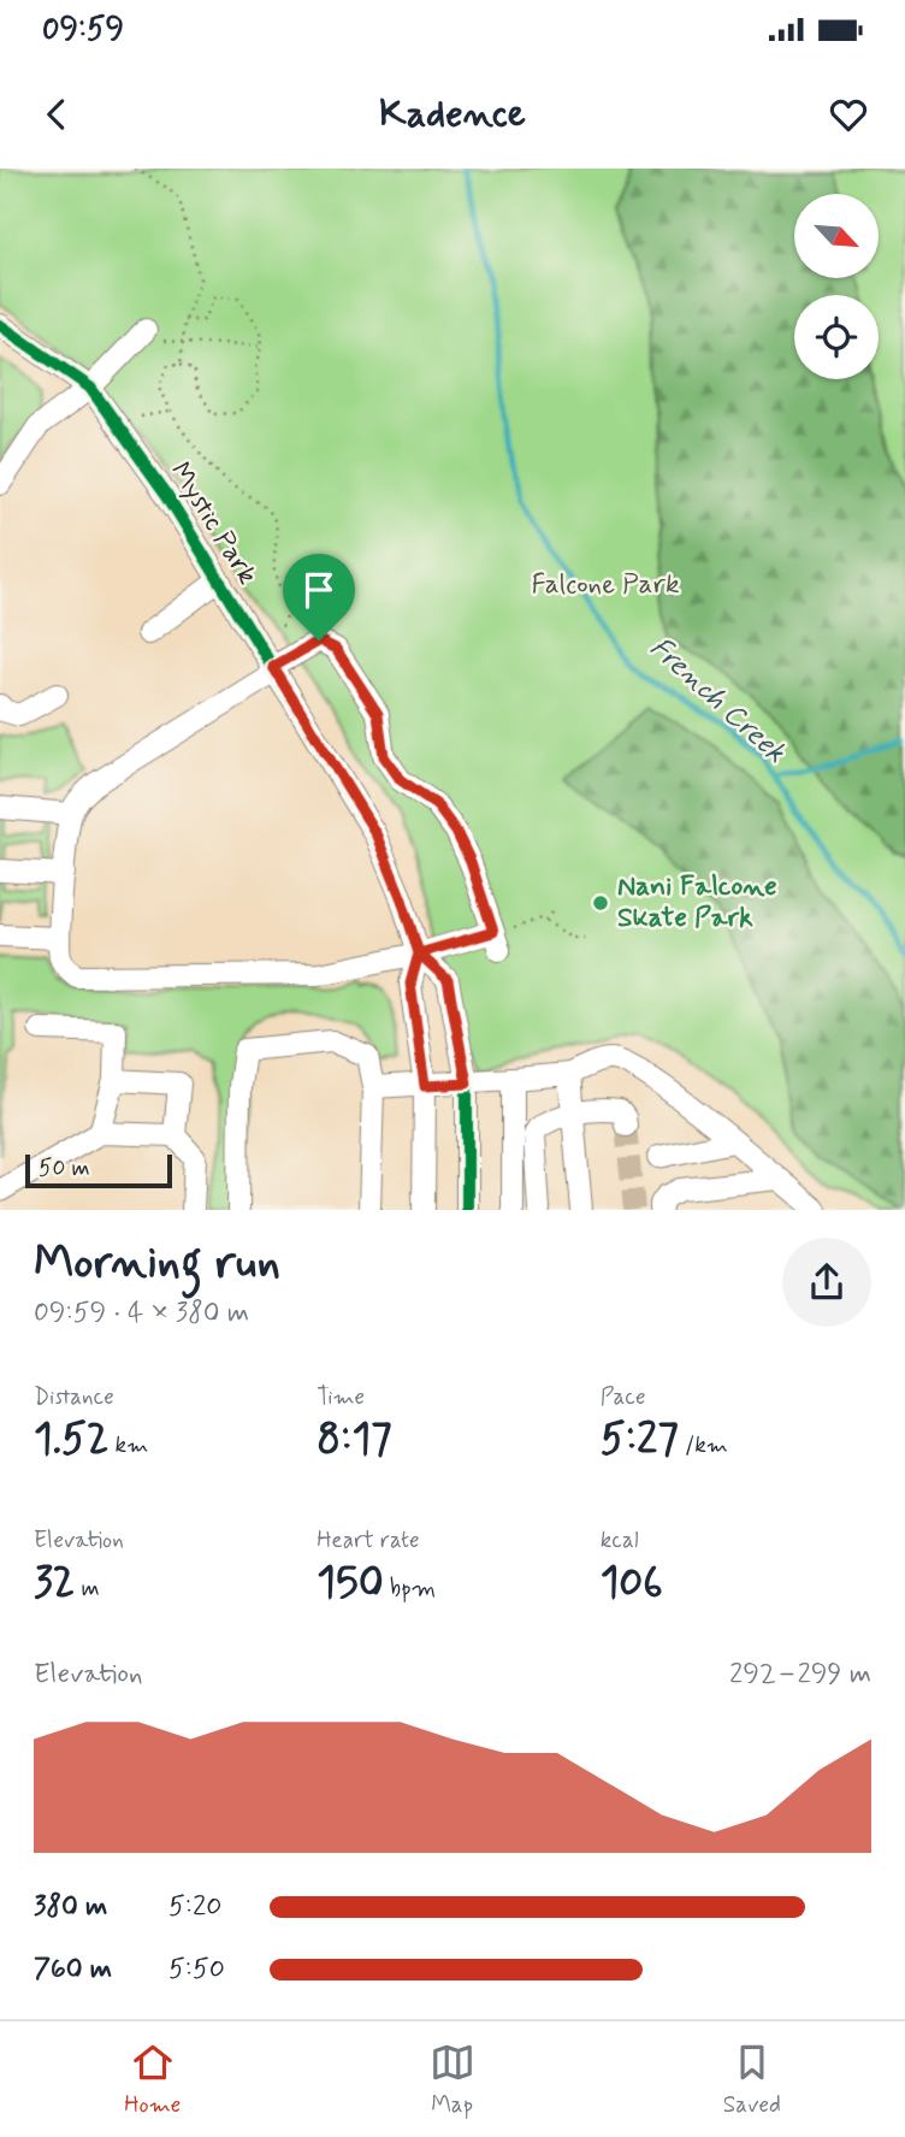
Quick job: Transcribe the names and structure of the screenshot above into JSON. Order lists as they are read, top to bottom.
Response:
{
  "streets": {
    "street": ["Mystic Park"]
  },
  "water": ["French Creek"],
  "parks": ["Falcone Park"],
  "places": ["Nani Falcone Skate Park"],
  "scale_bar": "50 m",
  "north": "bottom right",
  "page": {
    "status": "09:59",
    "header": "Kadence",
    "scale": "50 m",
    "heading": ["Morning run", "09:59 · 4 × 380 m"],
    "stats": [
      ["Distance", "1.52 km"],
      ["Time", "8:17"],
      ["Pace", "5:27 /km"],
      ["Elevation", "32 m"],
      ["Heart rate", "150 bpm"],
      ["kcal", "106"]
    ],
    "chart": ["Elevation", "292–299 m"],
    "list": [
      {
        "name": "380 m",
        "note": "5:20"
      },
      {
        "name": "760 m",
        "note": "5:50"
      }
    ],
    "tabs": ["Home", "Map", "Saved"]
  }
}
